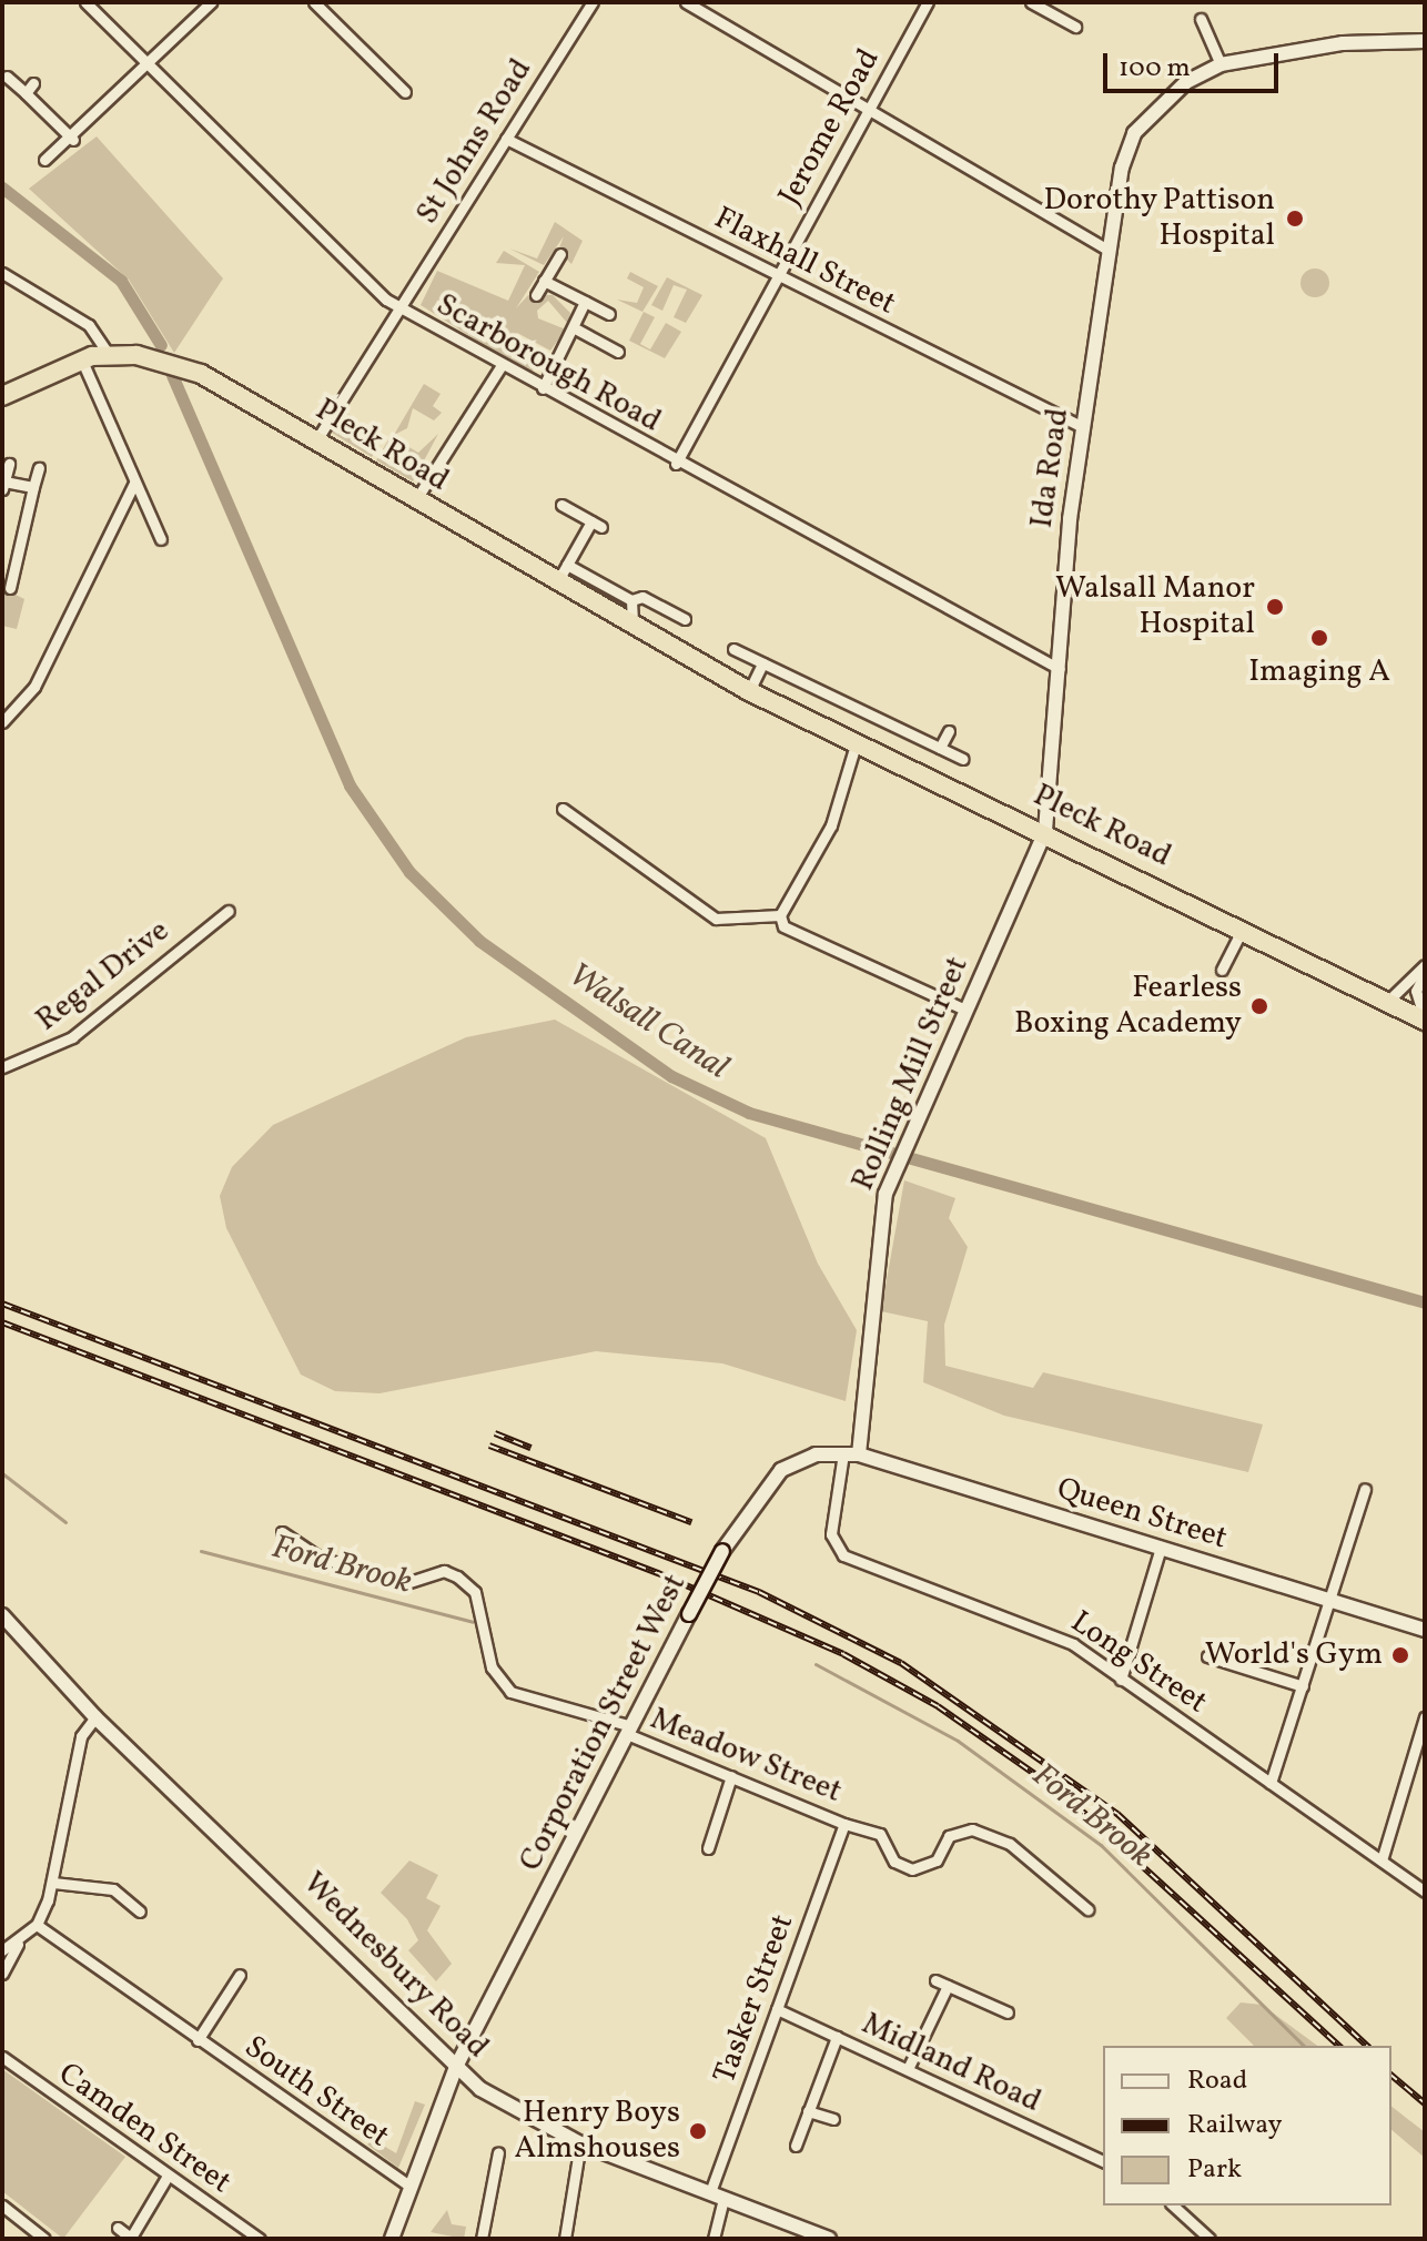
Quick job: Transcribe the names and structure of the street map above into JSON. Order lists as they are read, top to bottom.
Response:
{
  "streets": {
    "highway": ["Pleck Road"],
    "street": [
      "Jerome Road",
      "St Johns Road",
      "Flaxhall Street",
      "Scarborough Road",
      "Ida Road",
      "Regal Drive",
      "Rolling Mill Street",
      "Queen Street",
      "Long Street",
      "Corporation Street West",
      "Meadow Street",
      "Wednesbury Road",
      "Tasker Street",
      "Midland Road",
      "South Street",
      "Camden Street"
    ]
  },
  "crossings": [
    ["Jerome Road", "Flaxhall Street"],
    ["Jerome Road", "Scarborough Road"],
    ["St Johns Road", "Flaxhall Street"],
    ["St Johns Road", "Scarborough Road"],
    ["St Johns Road", "Pleck Road"],
    ["Flaxhall Street", "Ida Road"],
    ["Scarborough Road", "Ida Road"],
    ["Pleck Road", "Ida Road"],
    ["Pleck Road", "Rolling Mill Street"],
    ["Ida Road", "Rolling Mill Street"],
    ["Rolling Mill Street", "Queen Street"],
    ["Queen Street", "Long Street"],
    ["Queen Street", "Corporation Street West"],
    ["Long Street", "Corporation Street West"],
    ["Corporation Street West", "Meadow Street"],
    ["Corporation Street West", "Wednesbury Road"],
    ["Corporation Street West", "South Street"],
    ["Meadow Street", "Tasker Street"],
    ["Wednesbury Road", "Tasker Street"],
    ["Tasker Street", "Midland Road"]
  ],
  "water": ["Walsall Canal", "Ford Brook"],
  "places": [
    "Dorothy Pattison Hospital",
    "Walsall Manor Hospital",
    "Imaging A",
    "Fearless Boxing Academy",
    "World's Gym",
    "Henry Boys Almshouses"
  ],
  "legend": ["Road", "Railway", "Park"],
  "scale_bar": "100 m"
}
